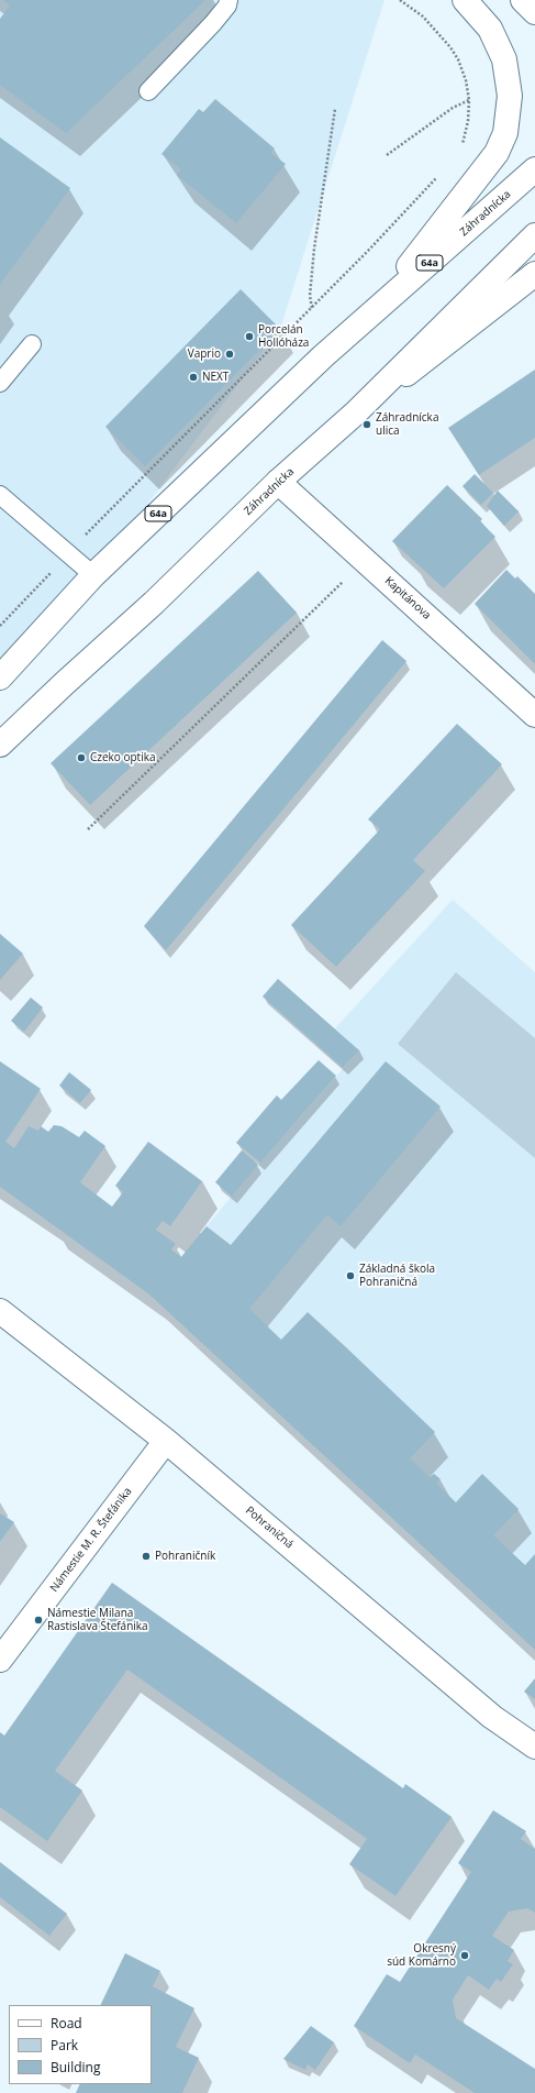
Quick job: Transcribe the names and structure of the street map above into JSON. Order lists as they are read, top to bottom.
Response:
{
  "streets": {
    "main road": [
      "Záhradnícka",
      "64a",
      "Kapitánova",
      "Pohraničná",
      "Námestie M. R. Štefánika"
    ]
  },
  "crossings": [
    ["Záhradnícka", "Kapitánova"],
    ["Pohraničná", "Námestie M. R. Štefánika"]
  ],
  "places": [
    "Porcelán Hollóháza",
    "Vaprio",
    "NEXT",
    "Záhradnícka ulica",
    "Czeko optika",
    "Základná škola Pohraničná",
    "Pohraničník",
    "Námestie Milana Rastislava Štefánika",
    "Okresný súd Komárno"
  ],
  "legend": ["Road", "Park", "Building"]
}
